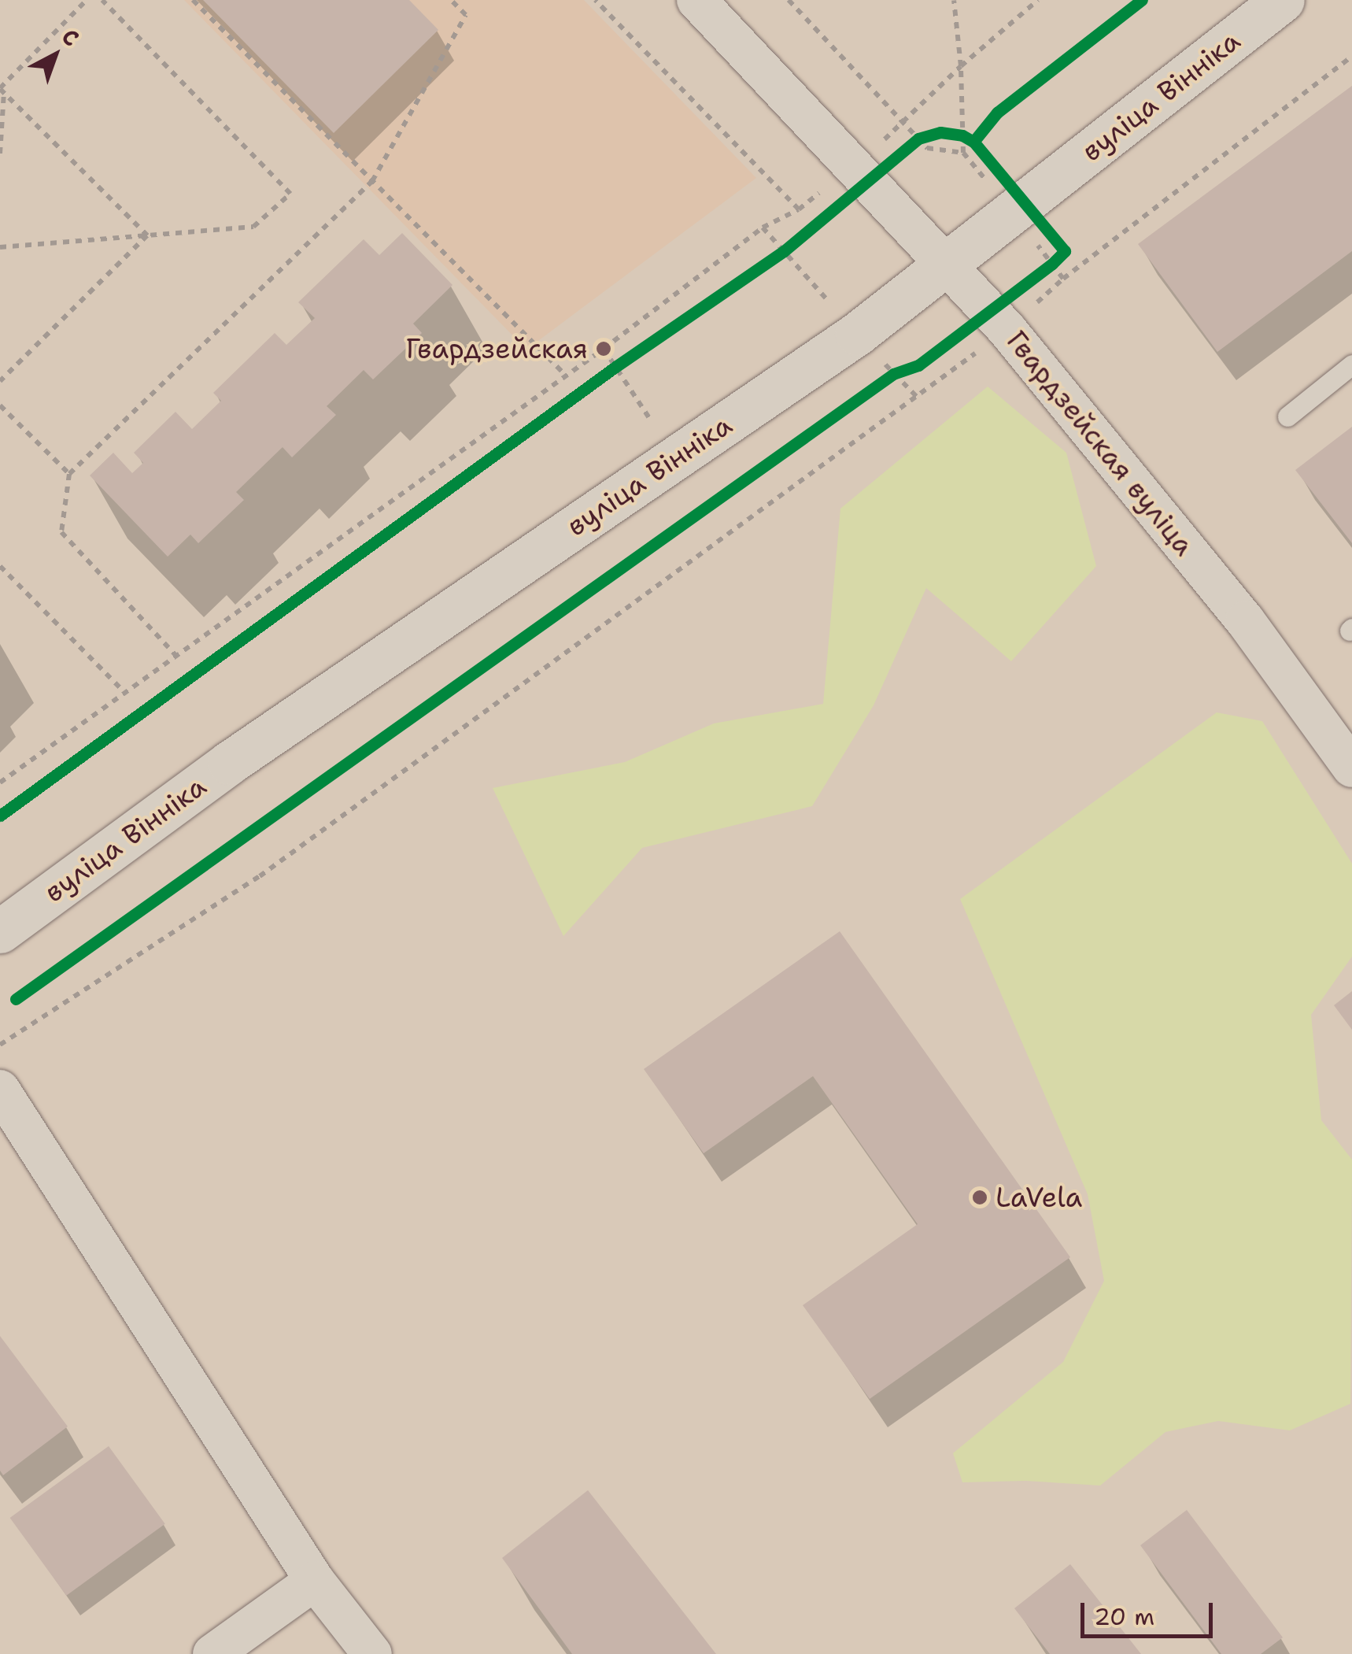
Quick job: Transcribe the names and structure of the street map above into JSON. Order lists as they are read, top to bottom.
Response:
{
  "streets": {
    "street": ["вуліца Вінніка", "Гвардзейская вуліца"]
  },
  "crossings": [
    ["вуліца Вінніка", "Гвардзейская вуліца"]
  ],
  "places": ["Гвардзейская", "LaVela"],
  "scale_bar": "20 m",
  "north": "top right"
}
